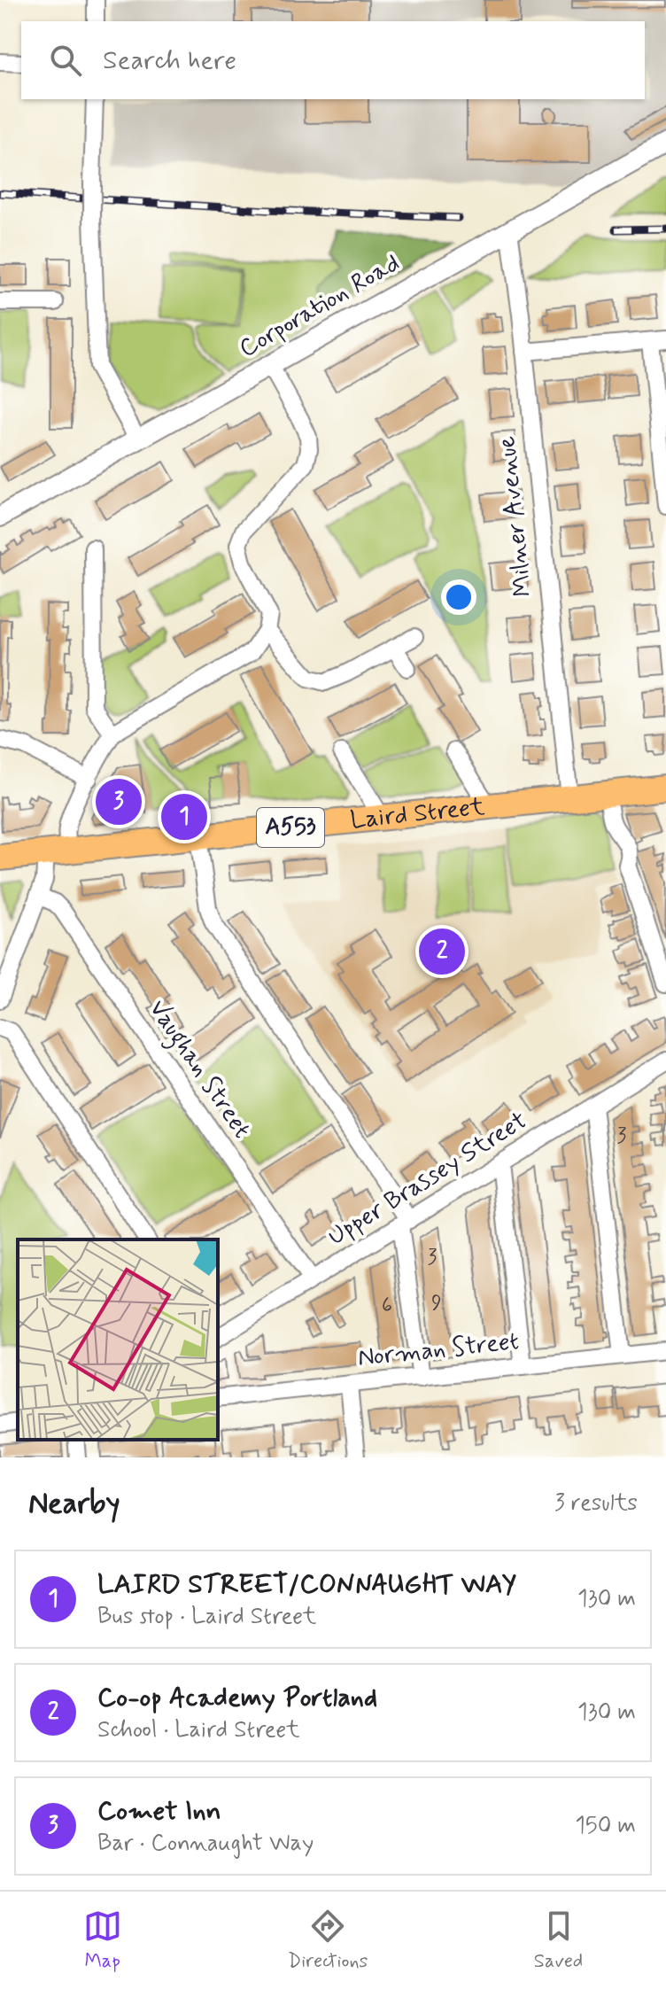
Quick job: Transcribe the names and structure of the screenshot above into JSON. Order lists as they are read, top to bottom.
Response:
{
  "streets": {
    "main road": ["Laird Street", "A553"],
    "street": [
      "Corporation Road",
      "Milner Avenue",
      "Vaughan Street",
      "Upper Brassey Street",
      "Norman Street"
    ]
  },
  "crossings": [
    ["Corporation Road", "Milner Avenue"],
    ["Milner Avenue", "Laird Street"],
    ["Vaughan Street", "Upper Brassey Street"]
  ],
  "house_numbers": [
    "3",
    "3",
    "9",
    "6"
  ],
  "page": {
    "search": "Search here",
    "pins": ["3", "1", "2"],
    "heading": ["Nearby", "3 results"],
    "list": [
      {
        "mark": "1",
        "name": "LAIRD STREET/CONNAUGHT WAY",
        "note": "Bus stop · Laird Street",
        "value": "130 m"
      },
      {
        "mark": "2",
        "name": "Co-op Academy Portland",
        "note": "School · Laird Street",
        "value": "130 m"
      },
      {
        "mark": "3",
        "name": "Comet Inn",
        "note": "Bar · Connaught Way",
        "value": "150 m"
      }
    ],
    "nav": ["Map", "Directions", "Saved"]
  }
}
